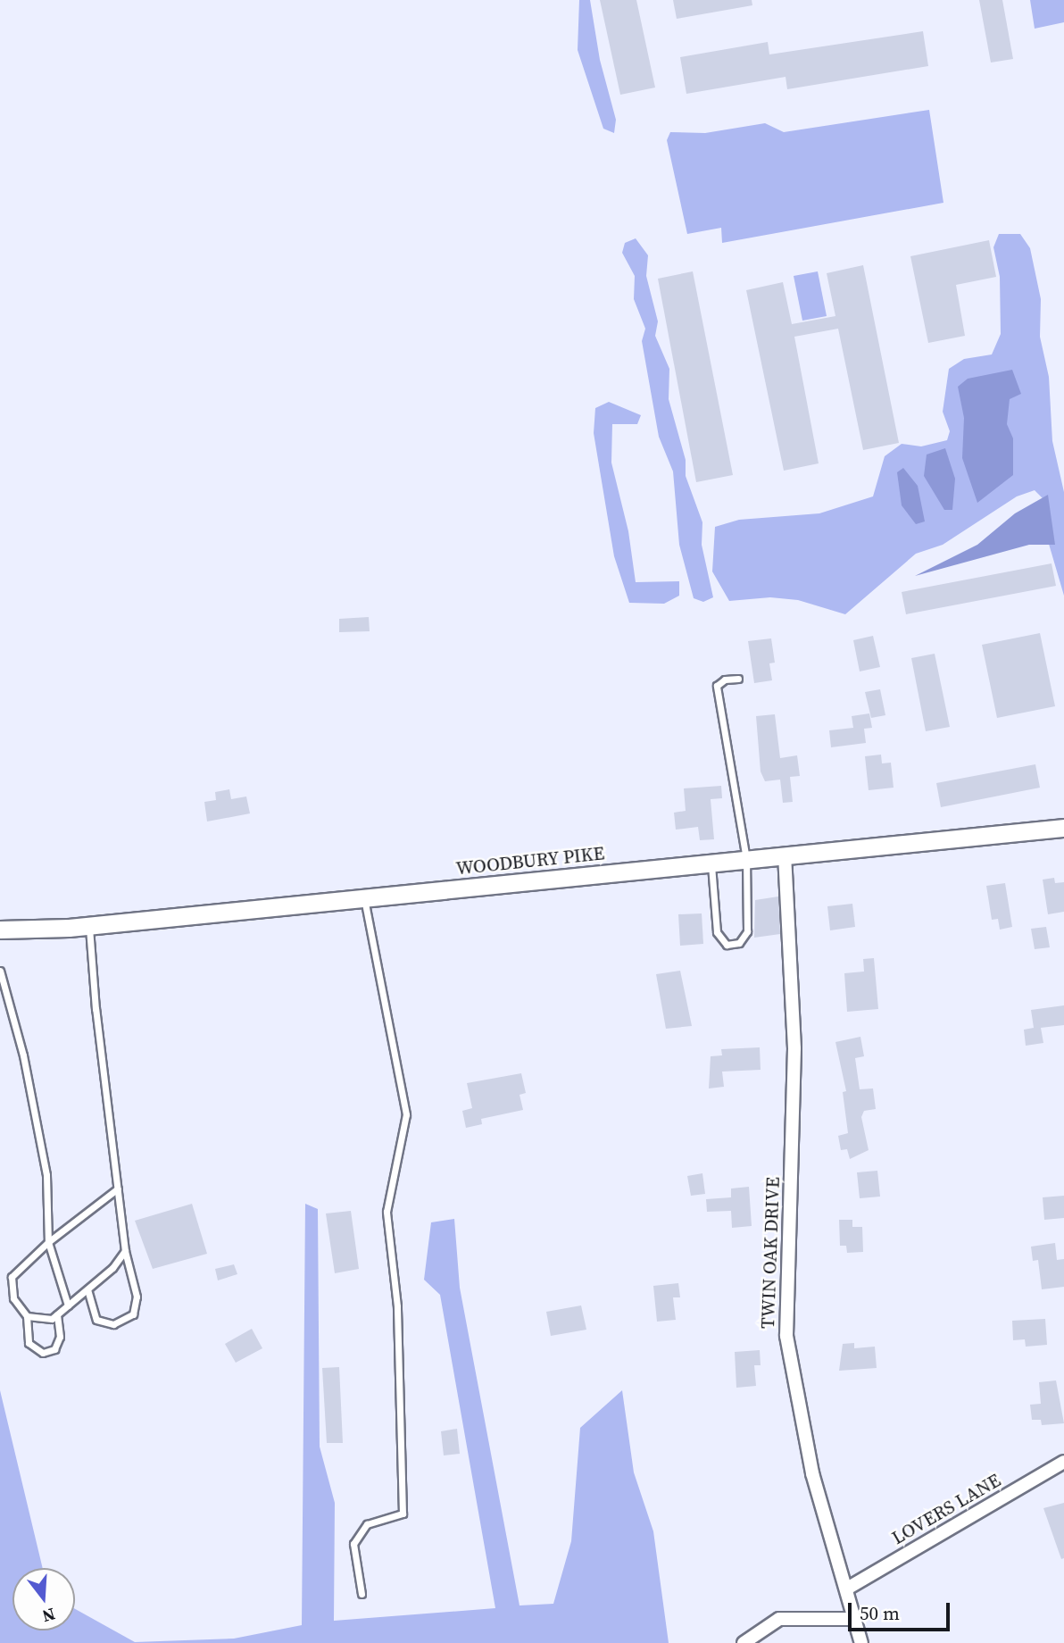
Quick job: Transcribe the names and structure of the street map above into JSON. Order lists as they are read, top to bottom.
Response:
{
  "streets": {
    "street": ["WOODBURY PIKE", "TWIN OAK DRIVE", "LOVERS LANE"]
  },
  "crossings": [
    ["WOODBURY PIKE", "TWIN OAK DRIVE"],
    ["TWIN OAK DRIVE", "LOVERS LANE"]
  ],
  "scale_bar": "50 m",
  "north": "bottom"
}
